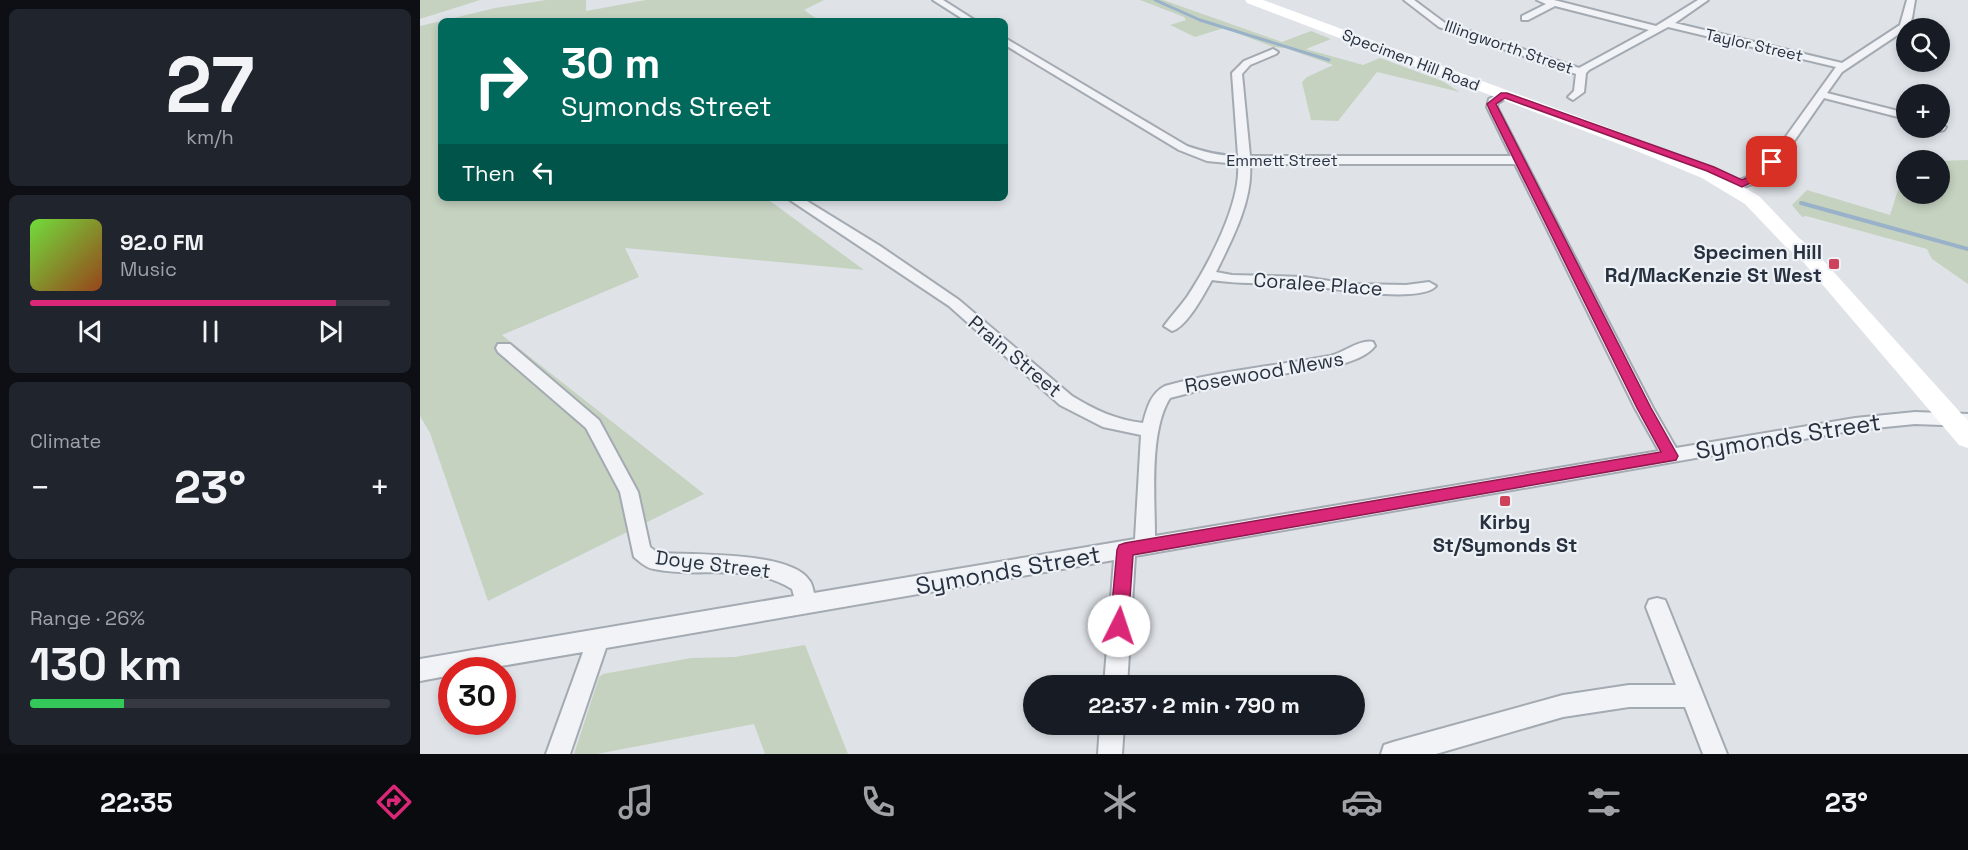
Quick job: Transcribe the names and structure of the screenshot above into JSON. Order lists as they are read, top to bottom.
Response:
{
  "streets": {
    "main road": ["Specimen Hill Road"],
    "street": [
      "Taylor Street",
      "Illingworth Street",
      "Emmett Street",
      "Coralee Place",
      "Prain Street",
      "Rosewood Mews",
      "Symonds Street",
      "Doye Street"
    ]
  },
  "crossings": [
    ["Specimen Hill Road", "Symonds Street"],
    ["Prain Street", "Rosewood Mews"],
    ["Symonds Street", "Doye Street"]
  ],
  "places": {
    "transit": ["Specimen Hill Rd/MacKenzie St West", "Kirby St/Symonds St"]
  },
  "page": {
    "tile": [
      ["27", "km/h"],
      "Climate",
      ["Range · 26%", "130 km"]
    ],
    "map_buttons": ["+", "−"],
    "turn": ["30 m", "Symonds Street"],
    "then": "Then",
    "song": ["92.0 FM", "Music"],
    "heat": ["−", "23°", "+"],
    "limit": "30",
    "trip": "22:37 · 2 min · 790 m",
    "tabs": ["22:35", "23°"]
  }
}
